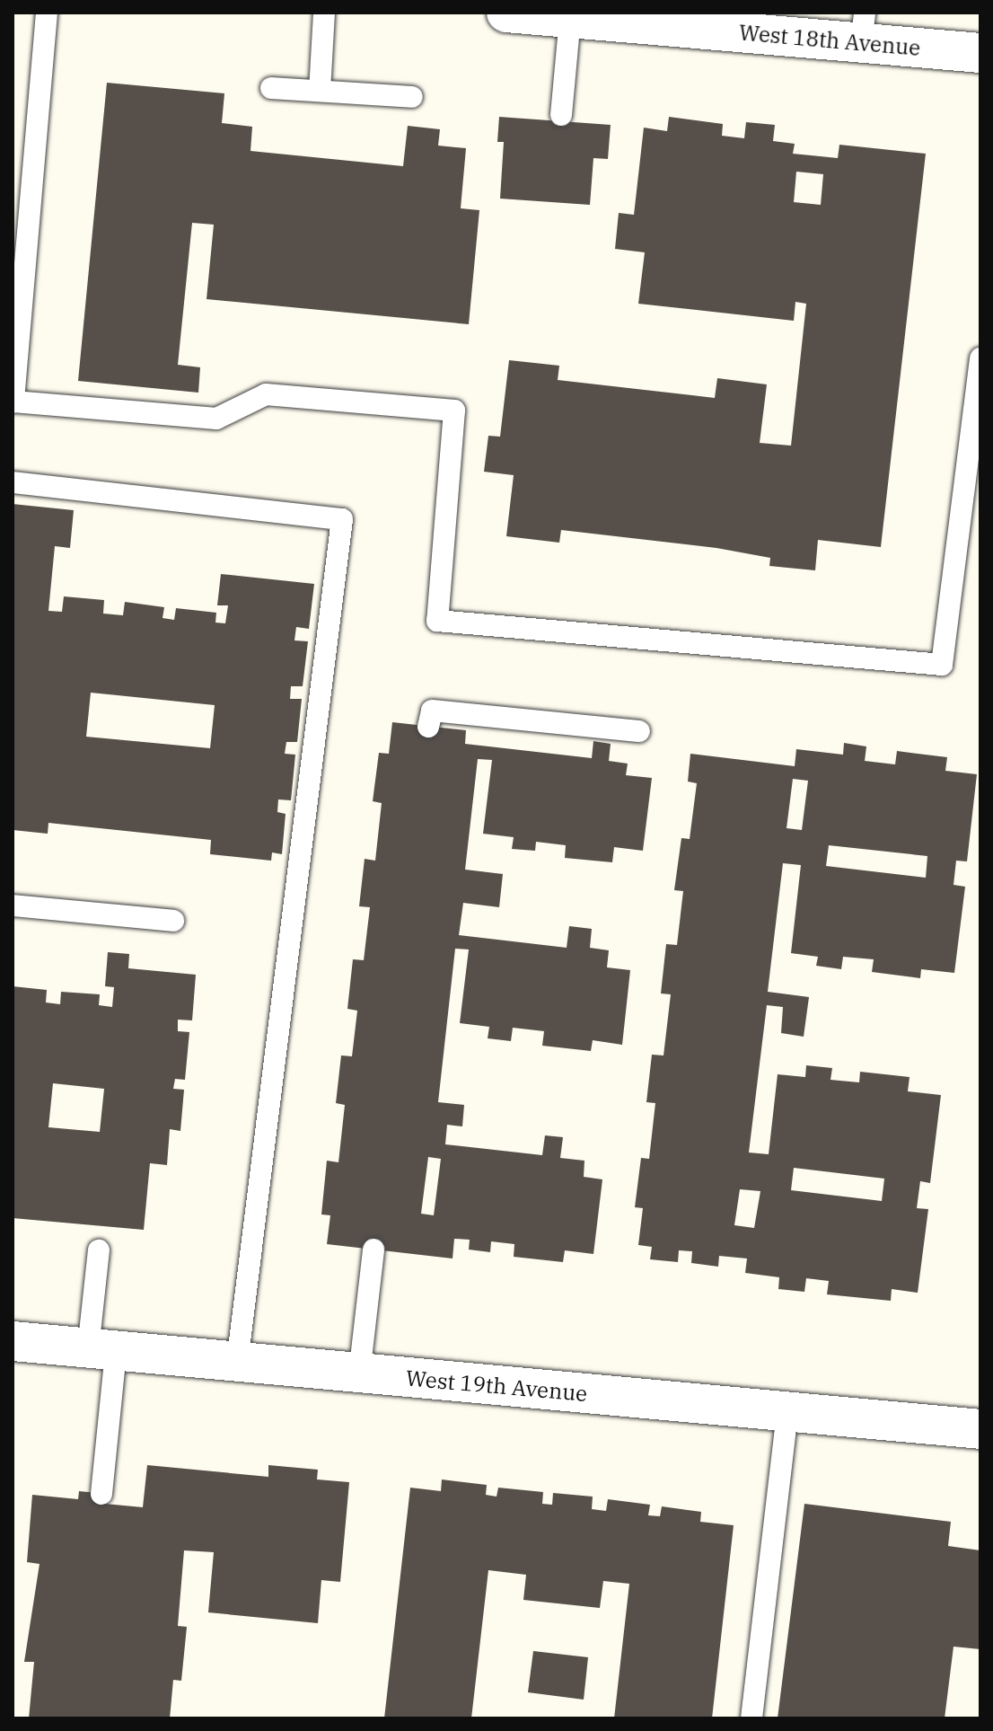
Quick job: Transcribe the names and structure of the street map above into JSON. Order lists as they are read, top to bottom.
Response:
{
  "streets": {
    "street": ["West 18th Avenue", "West 19th Avenue"]
  }
}
